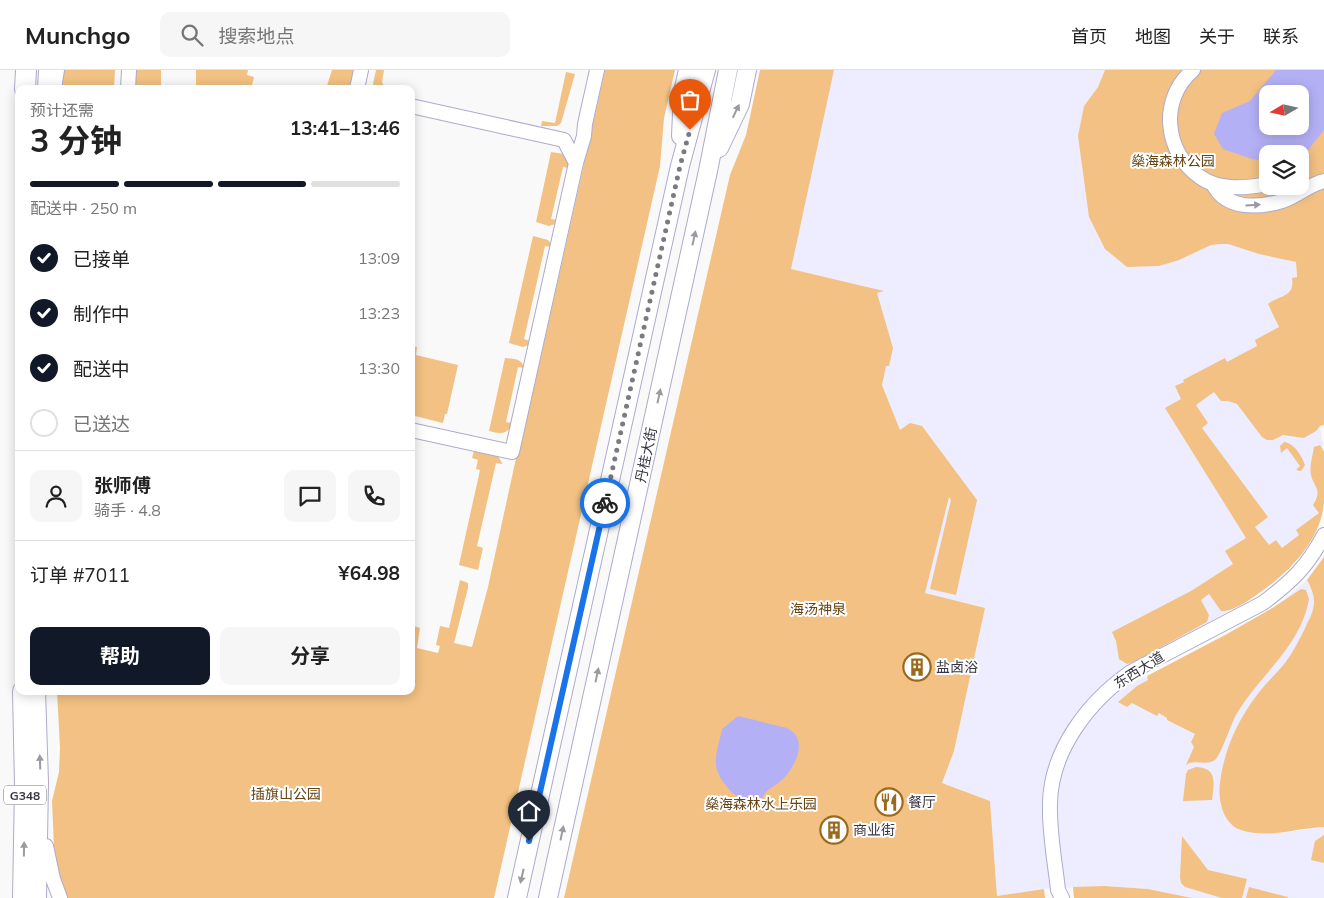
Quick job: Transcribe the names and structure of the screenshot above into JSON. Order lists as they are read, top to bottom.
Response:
{
  "streets": {
    "highway": ["G348"],
    "main road": ["丹桂大街"],
    "street": ["东西大道"]
  },
  "parks": [
    "燊海森林公园",
    "海汤神泉",
    "插旗山公园",
    "燊海森林水上乐园"
  ],
  "places": {
    "building": ["盐卤浴", "商业街"],
    "restaurant": ["餐厅"]
  },
  "north": "left",
  "page": {
    "header": "Munchgo",
    "search": "搜索地点",
    "nav": [
      "首页",
      "地图",
      "关于",
      "联系"
    ],
    "heading": ["3 分钟", "预计还需", "13:41–13:46"],
    "panel": [
      "张师傅",
      "骑手 · 4.8",
      "订单 #7011",
      "¥64.98"
    ],
    "bar": "配送中 · 250 m",
    "list": [
      ["已接单", "13:09"],
      ["制作中", "13:23"],
      ["配送中", "13:30"],
      "已送达"
    ],
    "buttons": ["帮助", "分享"]
  }
}
